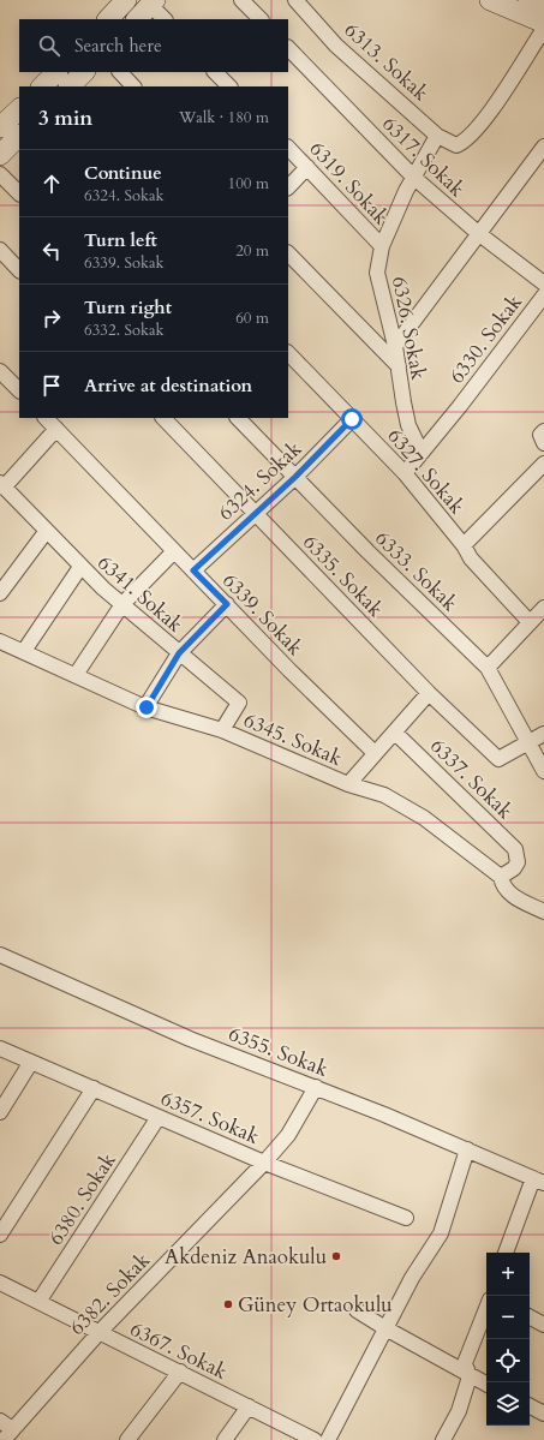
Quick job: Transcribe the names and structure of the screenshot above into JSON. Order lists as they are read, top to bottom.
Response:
{
  "streets": {
    "street": [
      "6313. Sokak",
      "6317. Sokak",
      "6319. Sokak",
      "6326. Sokak",
      "6330. Sokak",
      "6327. Sokak",
      "6324. Sokak",
      "6333. Sokak",
      "6335. Sokak",
      "6341. Sokak",
      "6339. Sokak",
      "6345. Sokak",
      "6337. Sokak",
      "6355. Sokak",
      "6357. Sokak",
      "6380. Sokak",
      "6382. Sokak",
      "6367. Sokak"
    ]
  },
  "crossings": [
    ["6313. Sokak", "6326. Sokak"],
    ["6317. Sokak", "6326. Sokak"],
    ["6319. Sokak", "6326. Sokak"],
    ["6326. Sokak", "6330. Sokak"],
    ["6330. Sokak", "6327. Sokak"],
    ["6327. Sokak", "6324. Sokak"],
    ["6324. Sokak", "6333. Sokak"],
    ["6324. Sokak", "6335. Sokak"],
    ["6324. Sokak", "6339. Sokak"],
    ["6333. Sokak", "6335. Sokak"],
    ["6341. Sokak", "6345. Sokak"],
    ["6345. Sokak", "6337. Sokak"],
    ["6355. Sokak", "6382. Sokak"],
    ["6357. Sokak", "6380. Sokak"],
    ["6357. Sokak", "6382. Sokak"],
    ["6380. Sokak", "6367. Sokak"],
    ["6382. Sokak", "6367. Sokak"]
  ],
  "places": ["Akdeniz Anaokulu", "Güney Ortaokulu"],
  "page": {
    "search": "Search here",
    "heading": ["3 min", "Walk · 180 m"],
    "list": [
      ["Continue", "6324. Sokak", "100 m"],
      ["Turn left", "6339. Sokak", "20 m"],
      ["Turn right", "6332. Sokak", "60 m"],
      "Arrive at destination"
    ],
    "map_buttons": ["+", "−"]
  }
}
